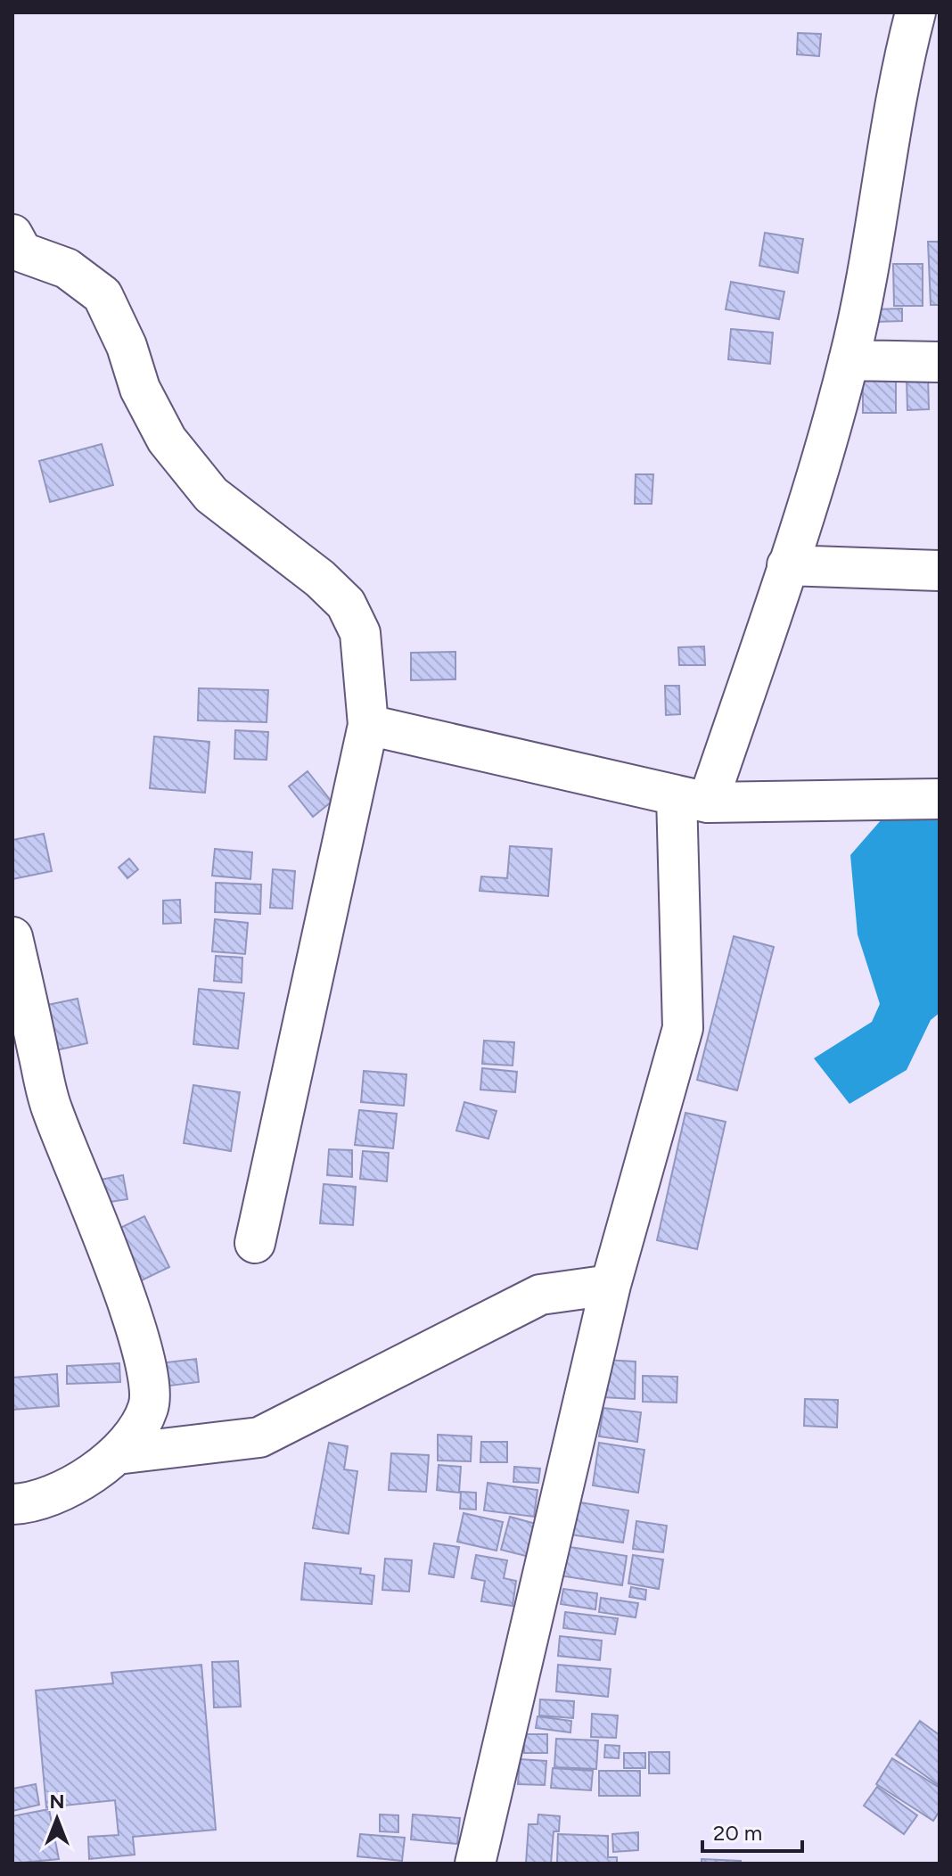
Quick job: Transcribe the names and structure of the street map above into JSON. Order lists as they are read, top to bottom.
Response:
{
  "scale_bar": "20 m",
  "north": "top"
}
